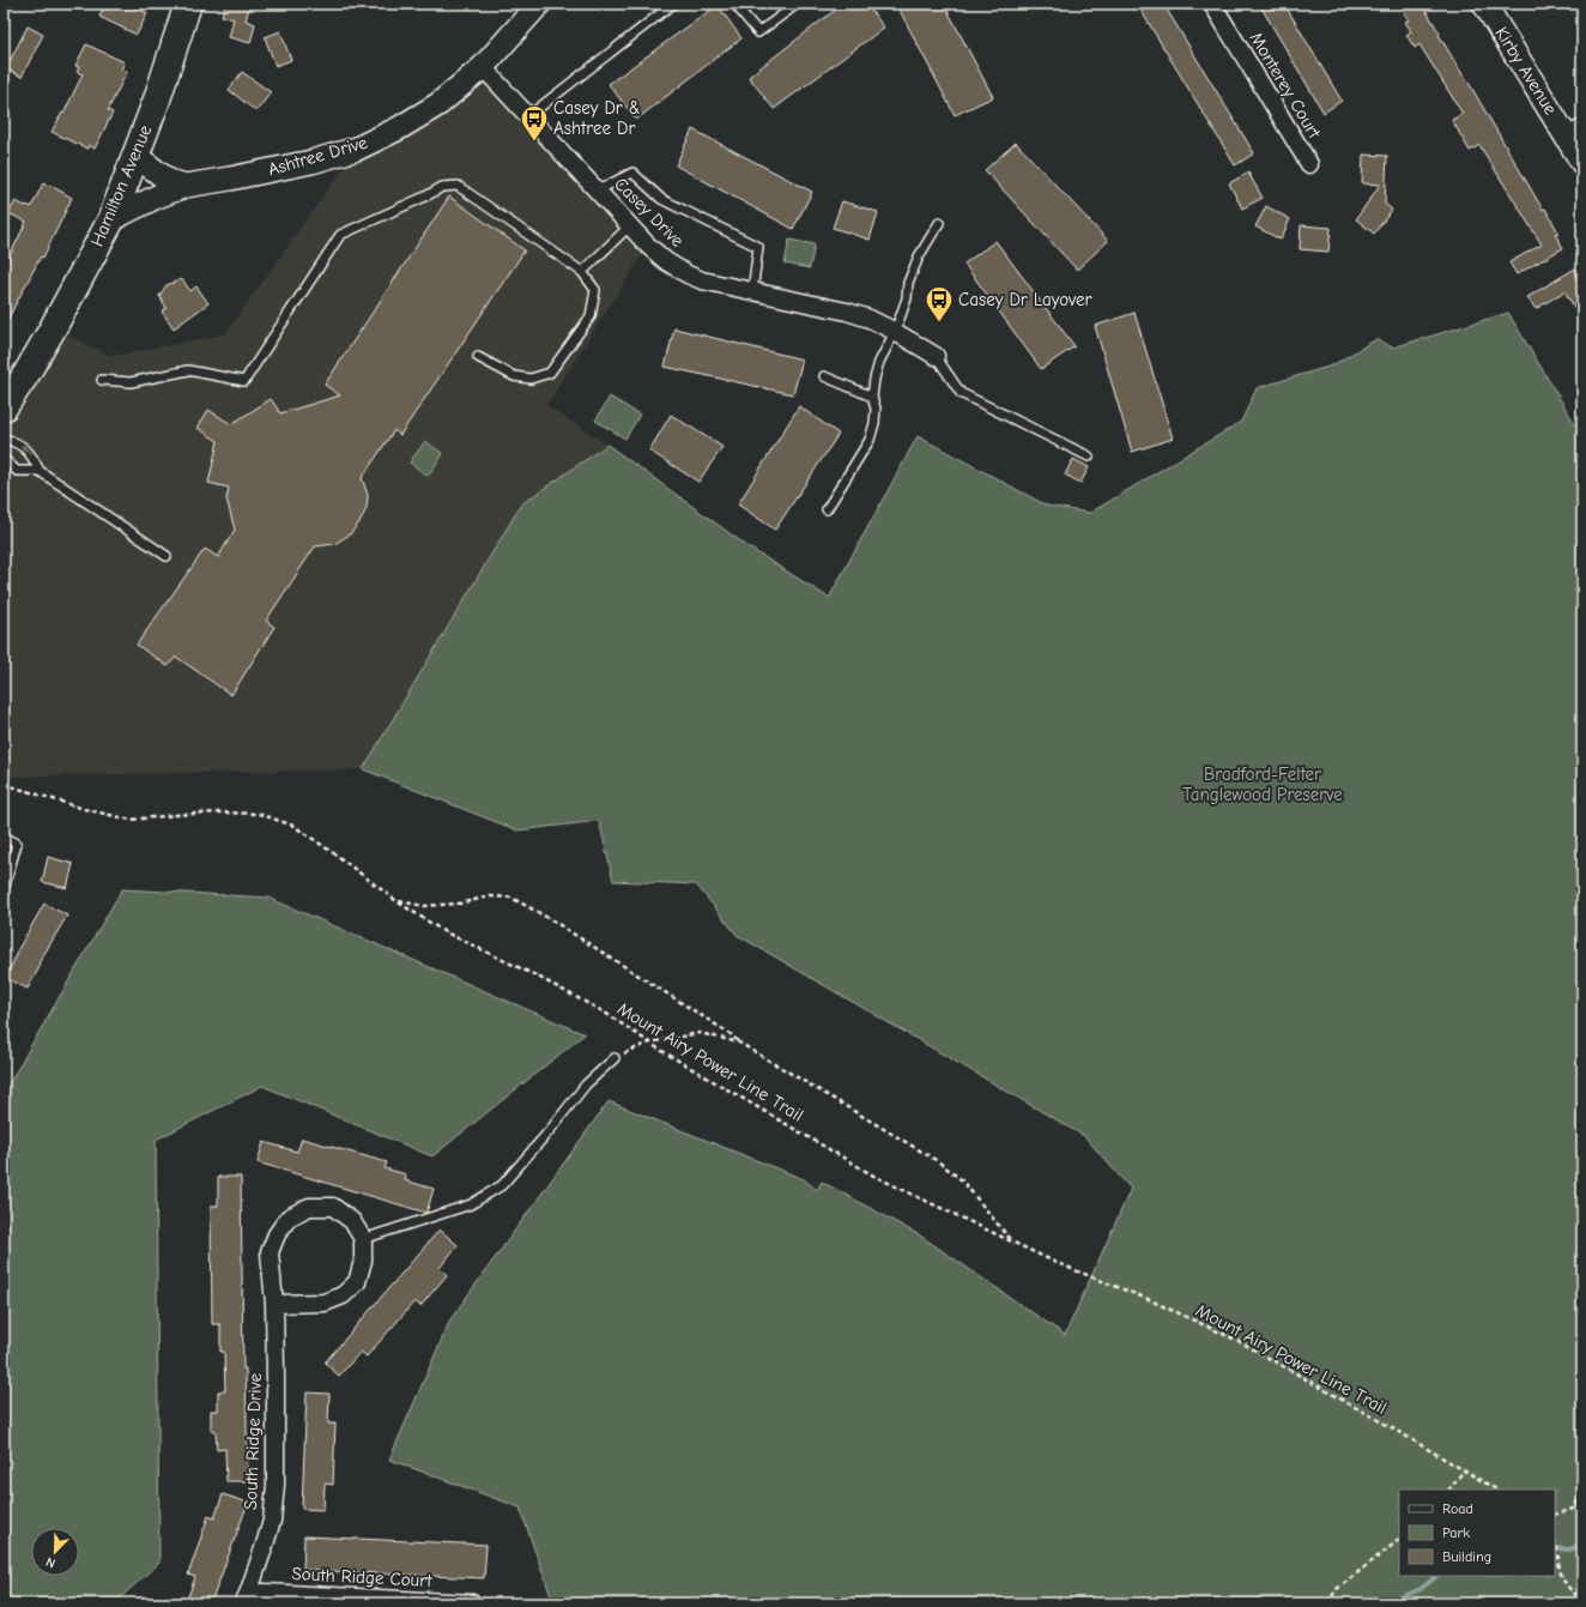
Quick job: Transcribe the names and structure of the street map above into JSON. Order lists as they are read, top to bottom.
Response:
{
  "streets": {
    "main road": ["Hamilton Avenue"],
    "street": [
      "Kirby Avenue",
      "Monterey Court",
      "Ashtree Drive",
      "Casey Drive",
      "South Ridge Drive",
      "South Ridge Court"
    ],
    "path": ["Mount Airy Power Line Trail"]
  },
  "crossings": [
    ["Ashtree Drive", "Hamilton Avenue"],
    ["Ashtree Drive", "Casey Drive"],
    ["South Ridge Drive", "South Ridge Court"]
  ],
  "parks": ["Bradford-Felter Tanglewood Preserve"],
  "places": {
    "bus stop": ["Casey Dr & Ashtree Dr", "Casey Dr Layover"]
  },
  "legend": ["Road", "Park", "Building"],
  "north": "bottom left"
}
